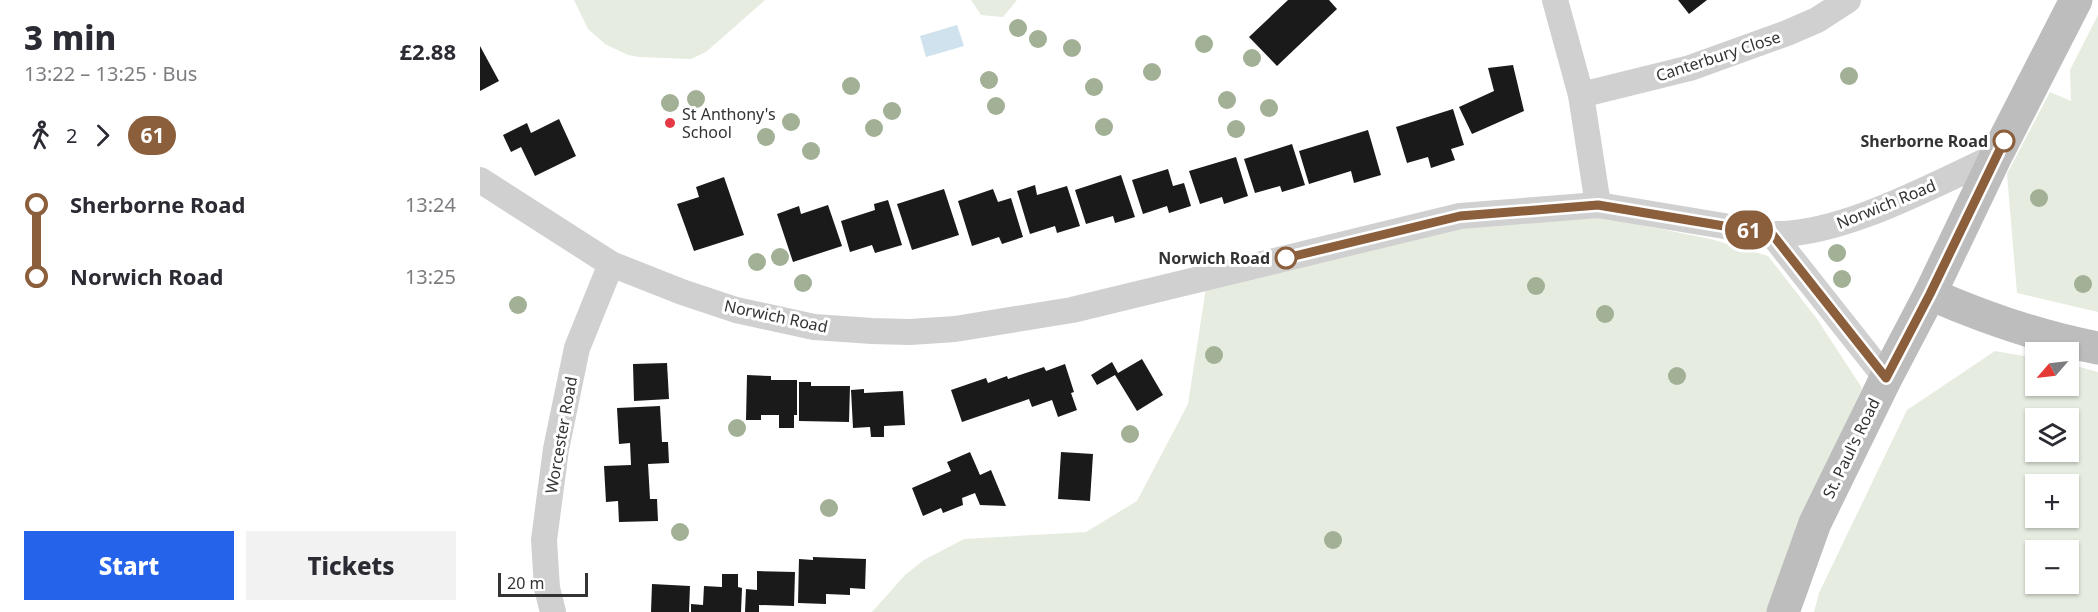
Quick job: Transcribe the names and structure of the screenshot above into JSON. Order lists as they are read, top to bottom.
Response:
{
  "streets": {
    "main road": ["St. Paul's Road"],
    "street": ["Canterbury Close", "Norwich Road", "Worcester Road"]
  },
  "crossings": [
    ["Norwich Road", "Worcester Road"],
    ["Norwich Road", "St. Paul's Road"]
  ],
  "places": ["St Anthony's School", "Sherborne Road", "Norwich Road"],
  "lines": ["bus line 61"],
  "scale_bar": "20 m",
  "north": "bottom left",
  "page": {
    "heading": ["3 min", "13:22 – 13:25 · Bus", "£2.88"],
    "on_map": "61",
    "legs": ["2", "61"],
    "list": [
      {
        "name": "Sherborne Road",
        "value": "13:24"
      },
      {
        "name": "Norwich Road",
        "value": "13:25"
      }
    ],
    "map_buttons": ["+", "−"],
    "buttons": ["Start", "Tickets"],
    "scale": "20 m"
  }
}
